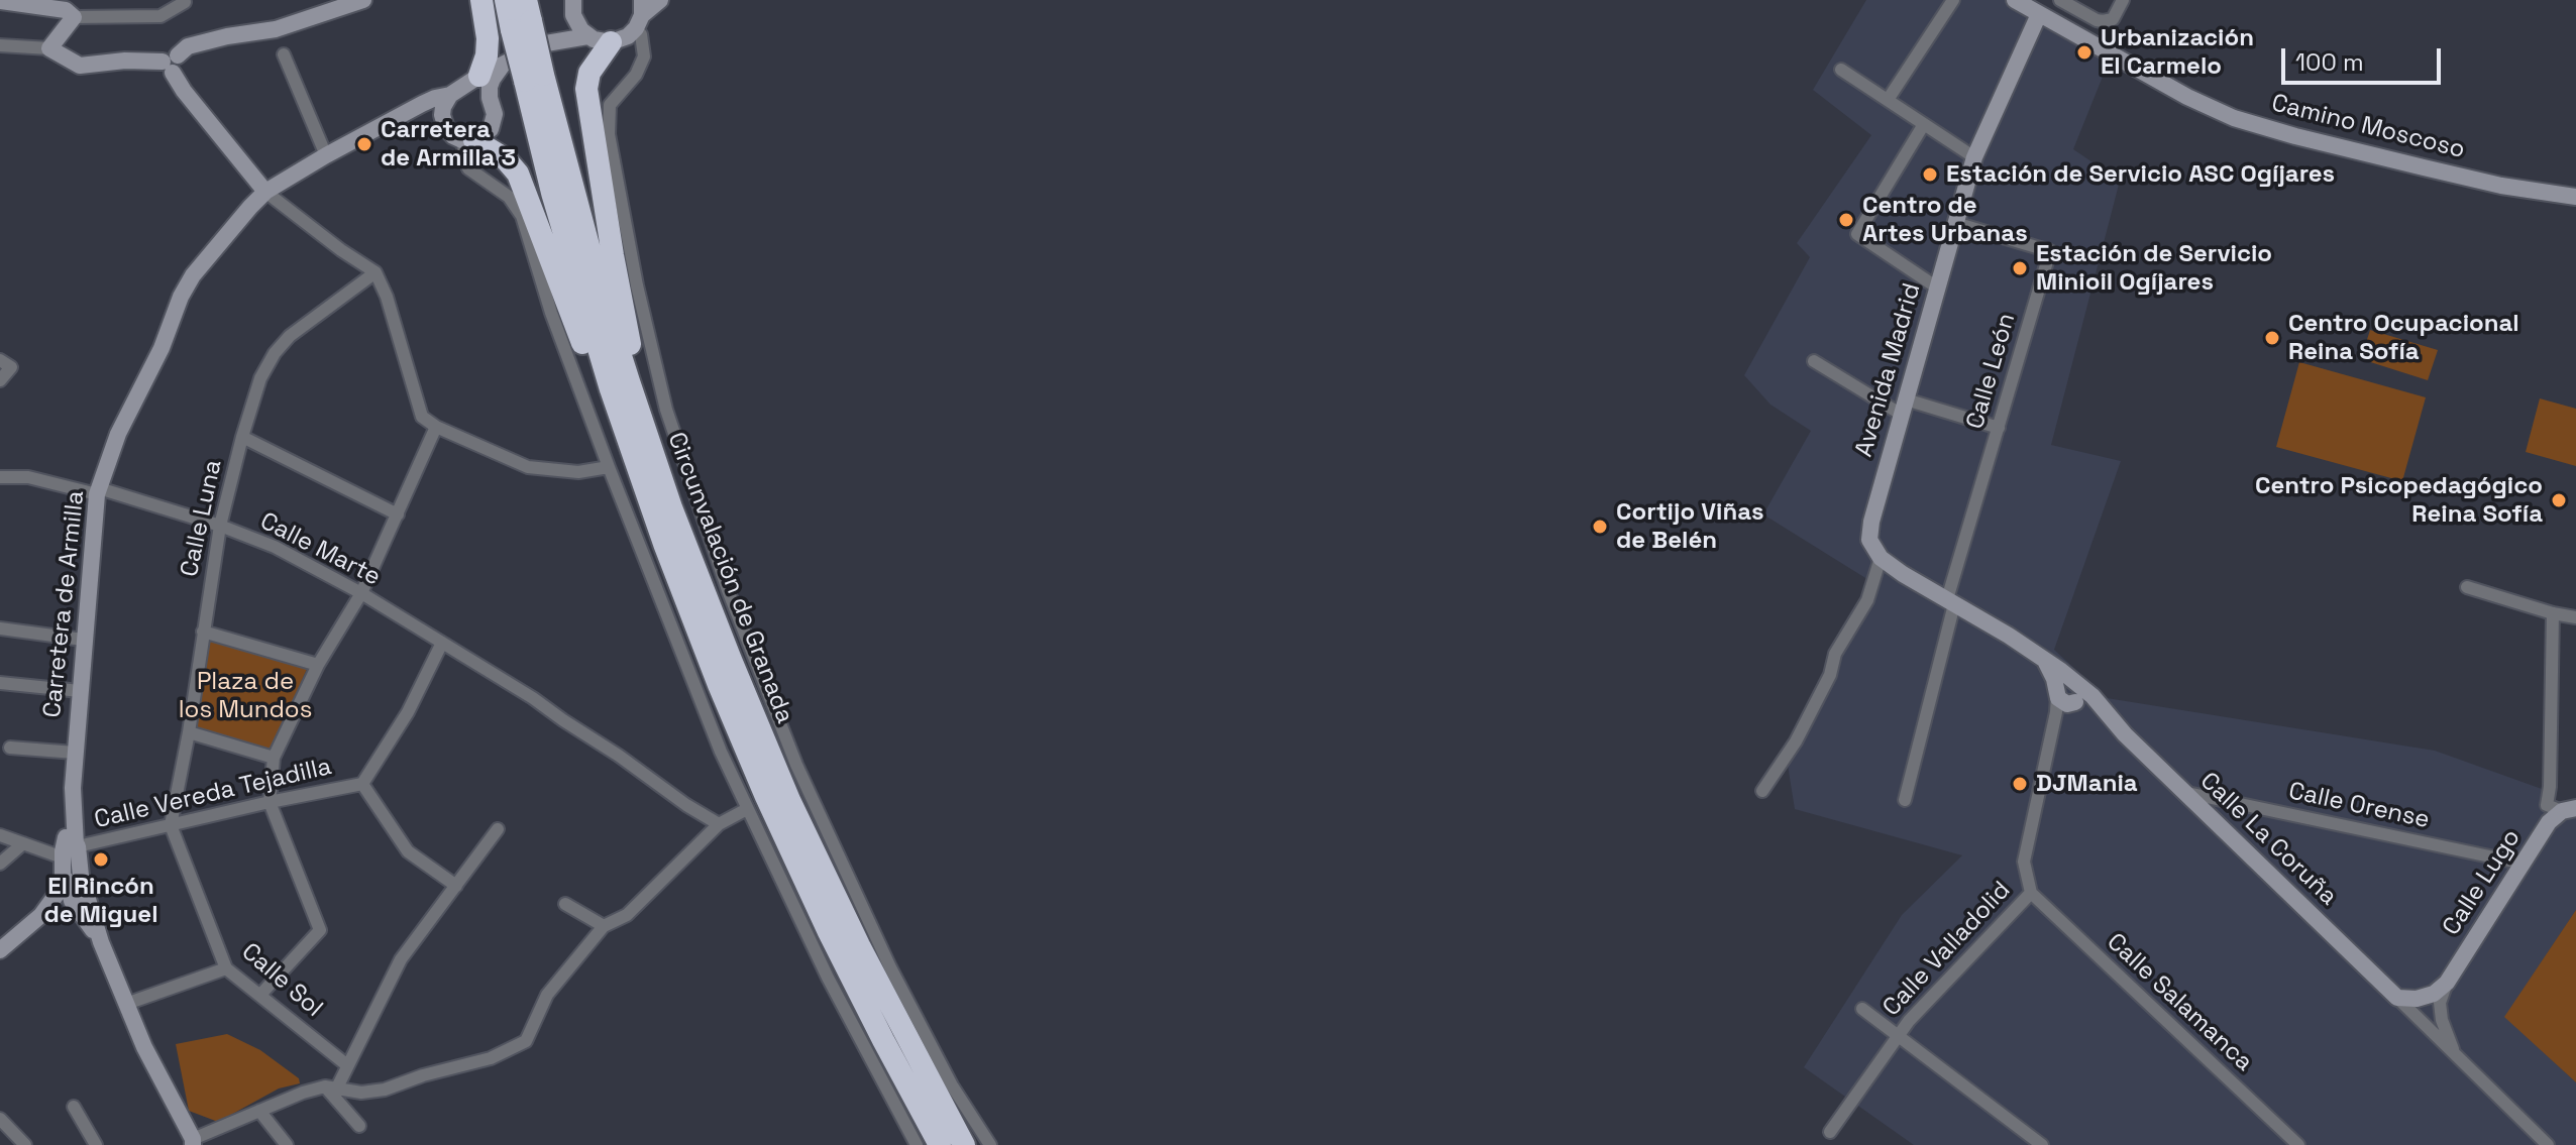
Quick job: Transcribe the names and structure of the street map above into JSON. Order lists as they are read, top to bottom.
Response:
{
  "streets": {
    "highway": ["Circunvalación de Granada"],
    "street": [
      "Camino Moscoso",
      "Avenida Madrid",
      "Calle León",
      "Calle Luna",
      "Calle Marte",
      "Carretera de Armilla",
      "Calle Vereda Tejadilla",
      "Calle Orense",
      "Calle La Coruña",
      "Calle Lugo",
      "Calle Valladolid",
      "Calle Sol",
      "Calle Salamanca"
    ]
  },
  "crossings": [
    ["Camino Moscoso", "Avenida Madrid"],
    ["Avenida Madrid", "Calle León"],
    ["Calle Luna", "Calle Marte"],
    ["Calle Luna", "Calle Vereda Tejadilla"],
    ["Calle Luna", "Calle Sol"],
    ["Calle Marte", "Carretera de Armilla"],
    ["Carretera de Armilla", "Calle Vereda Tejadilla"],
    ["Calle Vereda Tejadilla", "Calle Sol"],
    ["Calle Orense", "Calle La Coruña"],
    ["Calle Orense", "Calle Lugo"],
    ["Calle La Coruña", "Calle Lugo"],
    ["Calle La Coruña", "Calle Valladolid"],
    ["Calle Valladolid", "Calle Salamanca"]
  ],
  "parks": ["Plaza de los Mundos"],
  "places": [
    "Urbanización El Carmelo",
    "Carretera de Armilla 3",
    "Estación de Servicio ASC Ogíjares",
    "Centro de Artes Urbanas",
    "Estación de Servicio Minioil Ogíjares",
    "Centro Ocupacional Reina Sofía",
    "Centro Psicopedagógico Reina Sofía",
    "Cortijo Viñas de Belén",
    "DJMania",
    "El Rincón de Miguel"
  ],
  "scale_bar": "100 m"
}
